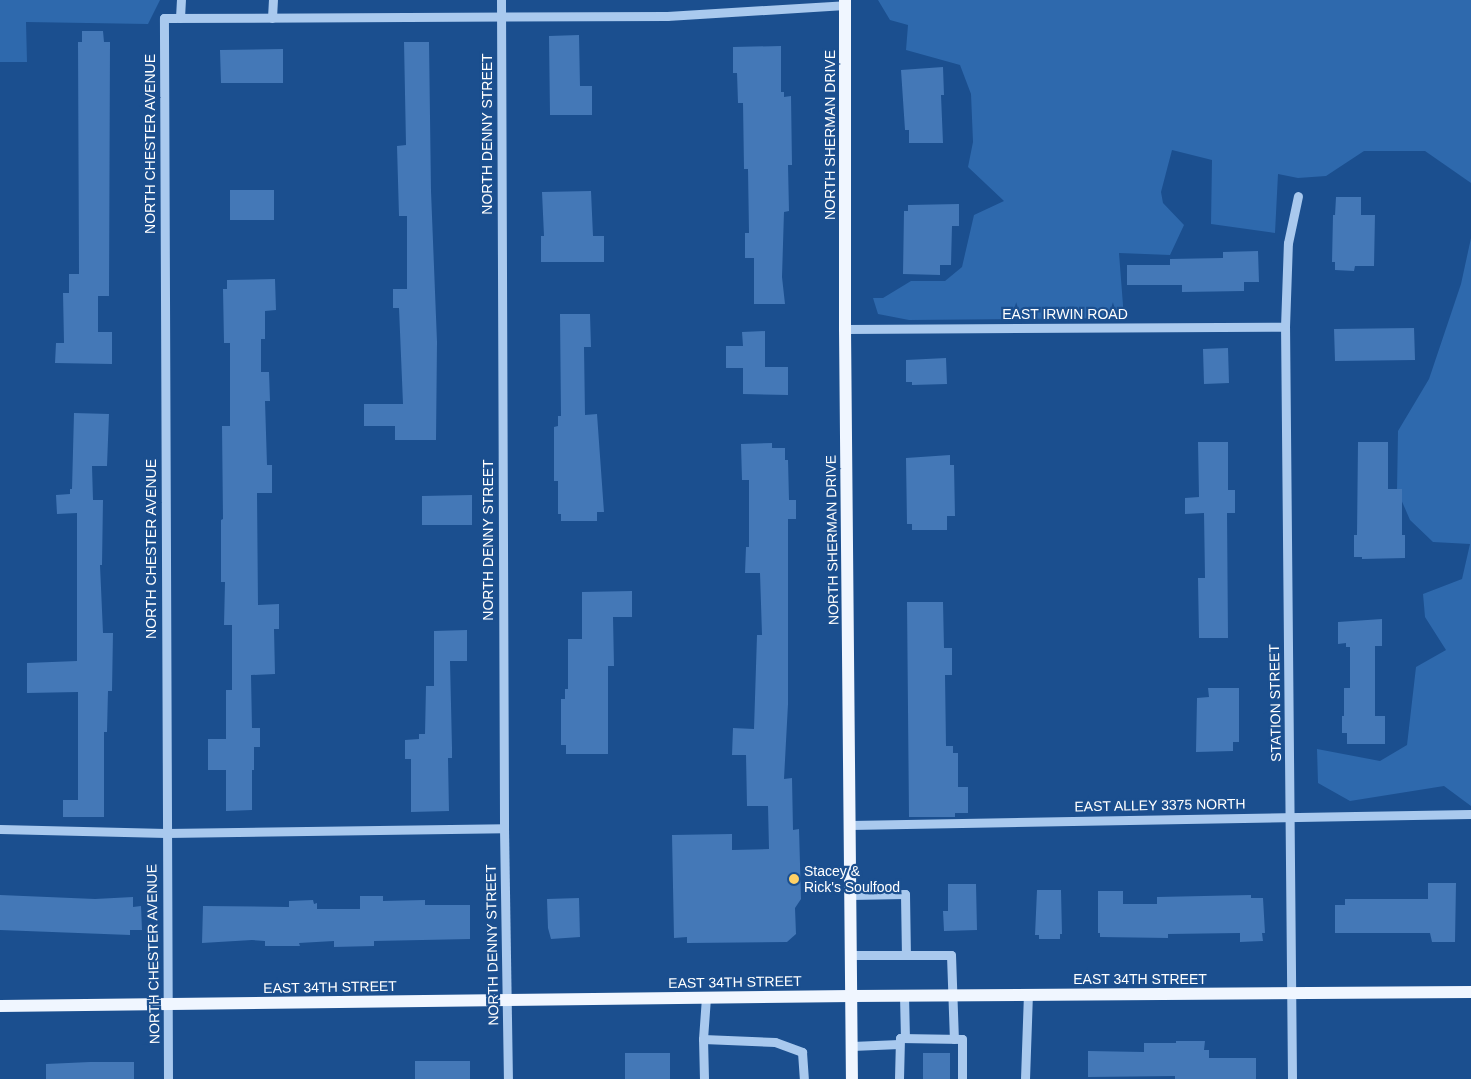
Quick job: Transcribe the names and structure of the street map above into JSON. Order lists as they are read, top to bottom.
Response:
{
  "streets": {
    "main road": ["NORTH SHERMAN DRIVE", "EAST 34TH STREET"],
    "street": [
      "NORTH DENNY STREET",
      "NORTH CHESTER AVENUE",
      "EAST IRWIN ROAD",
      "STATION STREET",
      "EAST ALLEY 3375 NORTH"
    ]
  },
  "crossings": [
    ["NORTH DENNY STREET", "EAST 34TH STREET"],
    ["NORTH SHERMAN DRIVE", "EAST IRWIN ROAD"],
    ["NORTH SHERMAN DRIVE", "EAST ALLEY 3375 NORTH"],
    ["NORTH SHERMAN DRIVE", "EAST 34TH STREET"],
    ["NORTH CHESTER AVENUE", "EAST 34TH STREET"],
    ["EAST IRWIN ROAD", "STATION STREET"],
    ["STATION STREET", "EAST ALLEY 3375 NORTH"],
    ["STATION STREET", "EAST 34TH STREET"]
  ],
  "places": ["Stacey & Rick's Soulfood"]
}
